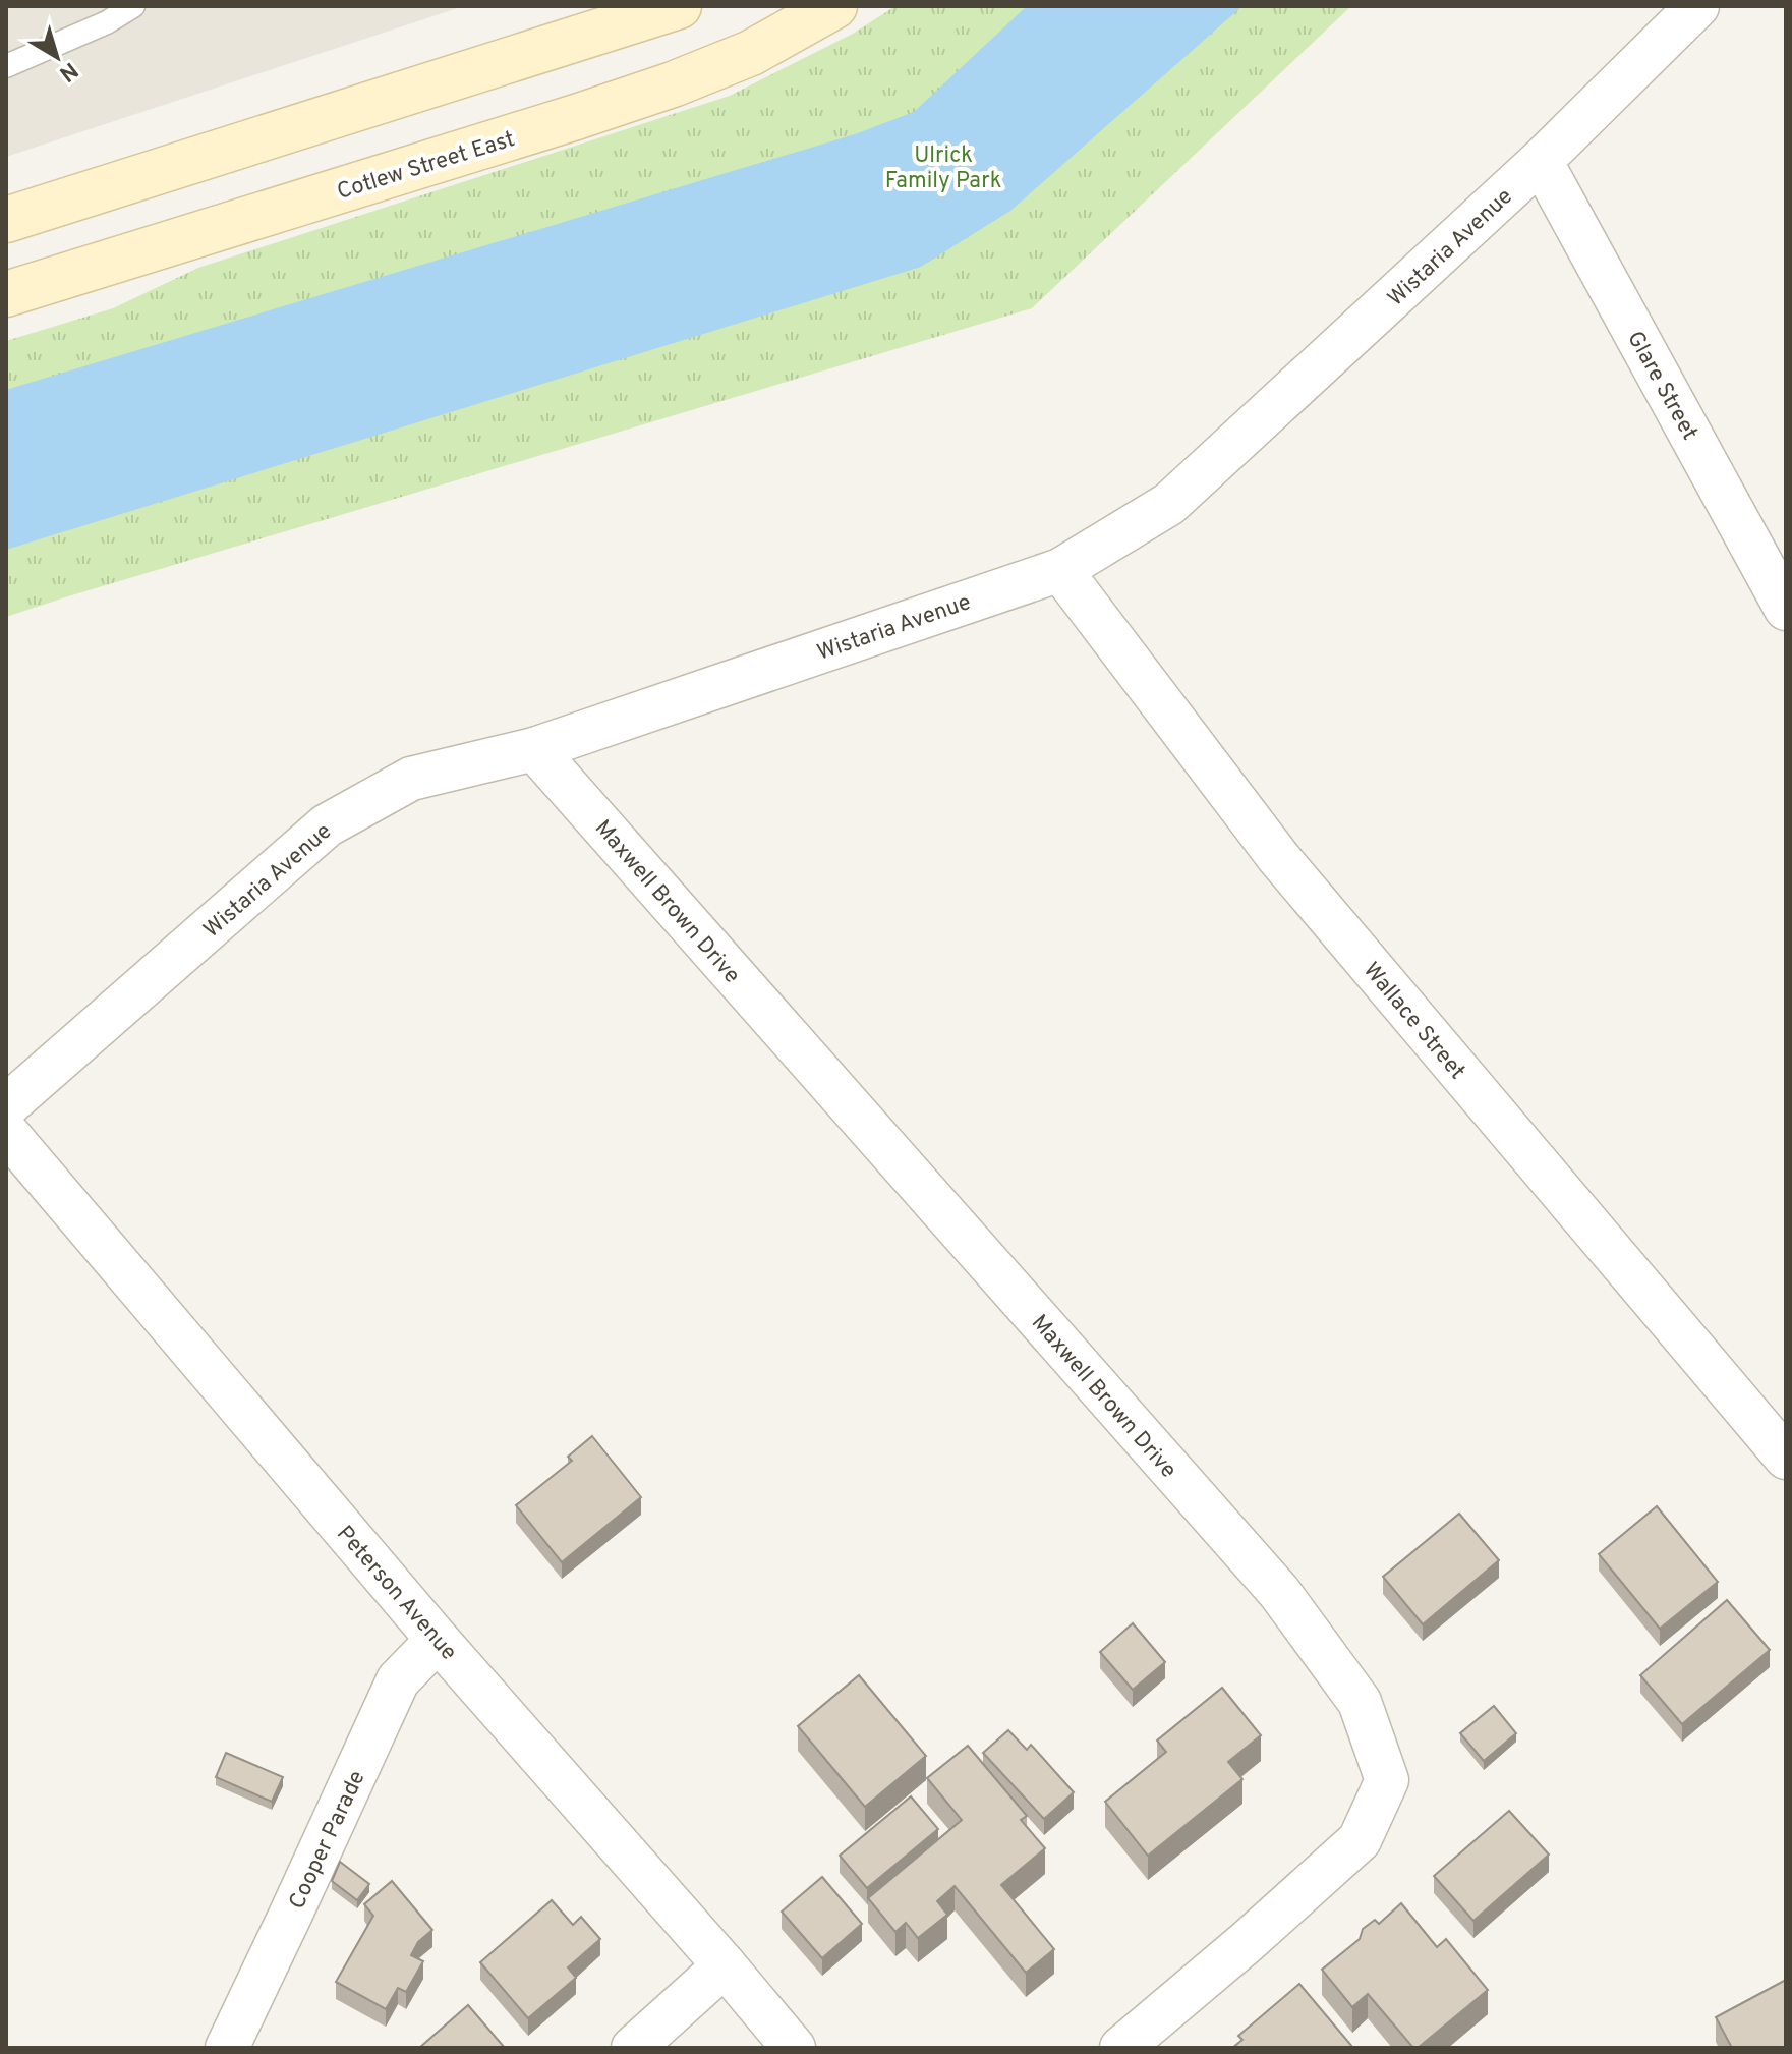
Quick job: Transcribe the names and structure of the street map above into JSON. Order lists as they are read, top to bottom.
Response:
{
  "streets": {
    "main road": ["Cotlew Street East"],
    "street": [
      "Wistaria Avenue",
      "Glare Street",
      "Maxwell Brown Drive",
      "Wallace Street",
      "Peterson Avenue",
      "Cooper Parade"
    ]
  },
  "crossings": [
    ["Wistaria Avenue", "Glare Street"],
    ["Wistaria Avenue", "Maxwell Brown Drive"],
    ["Wistaria Avenue", "Wallace Street"],
    ["Peterson Avenue", "Cooper Parade"]
  ],
  "parks": ["Ulrick Family Park"],
  "north": "bottom right"
}
